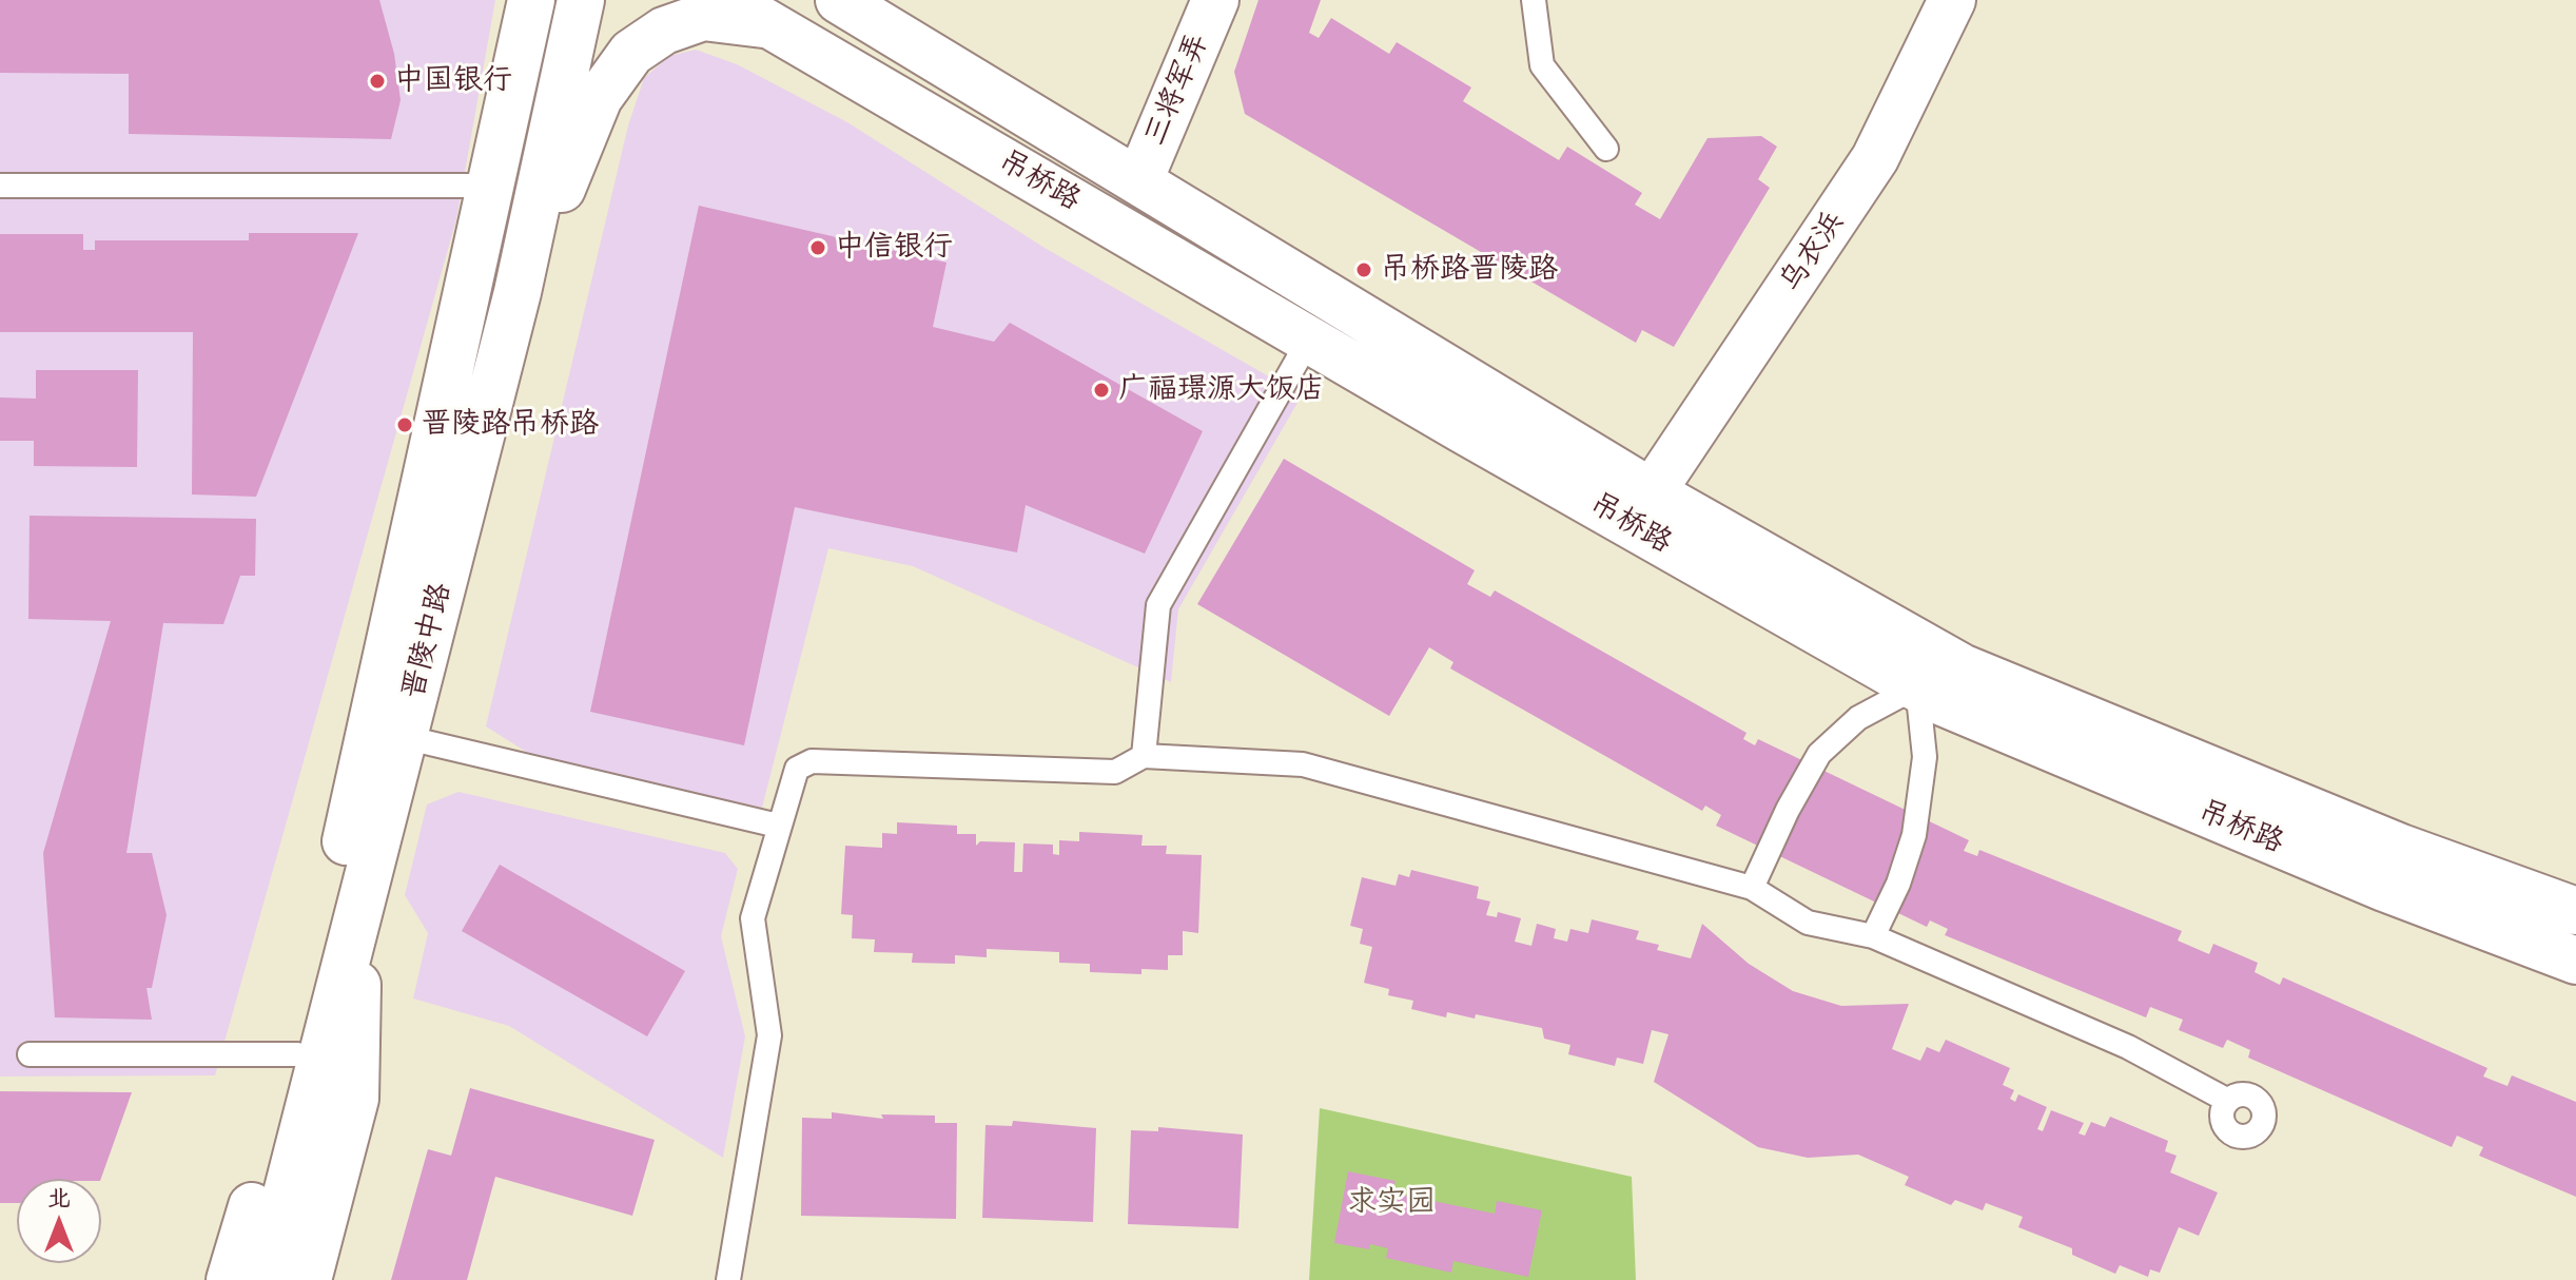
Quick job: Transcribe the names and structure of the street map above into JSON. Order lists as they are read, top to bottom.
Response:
{
  "streets": {
    "main road": [
      "三将军弄",
      "吊桥路",
      "乌衣浜",
      "晋陵中路"
    ]
  },
  "crossings": [
    ["三将军弄", "吊桥路"],
    ["吊桥路", "乌衣浜"]
  ],
  "parks": ["求实园"],
  "places": [
    "中国银行",
    "中信银行",
    "吊桥路晋陵路",
    "广福璟源大饭店",
    "晋陵路吊桥路"
  ],
  "north": "top"
}
